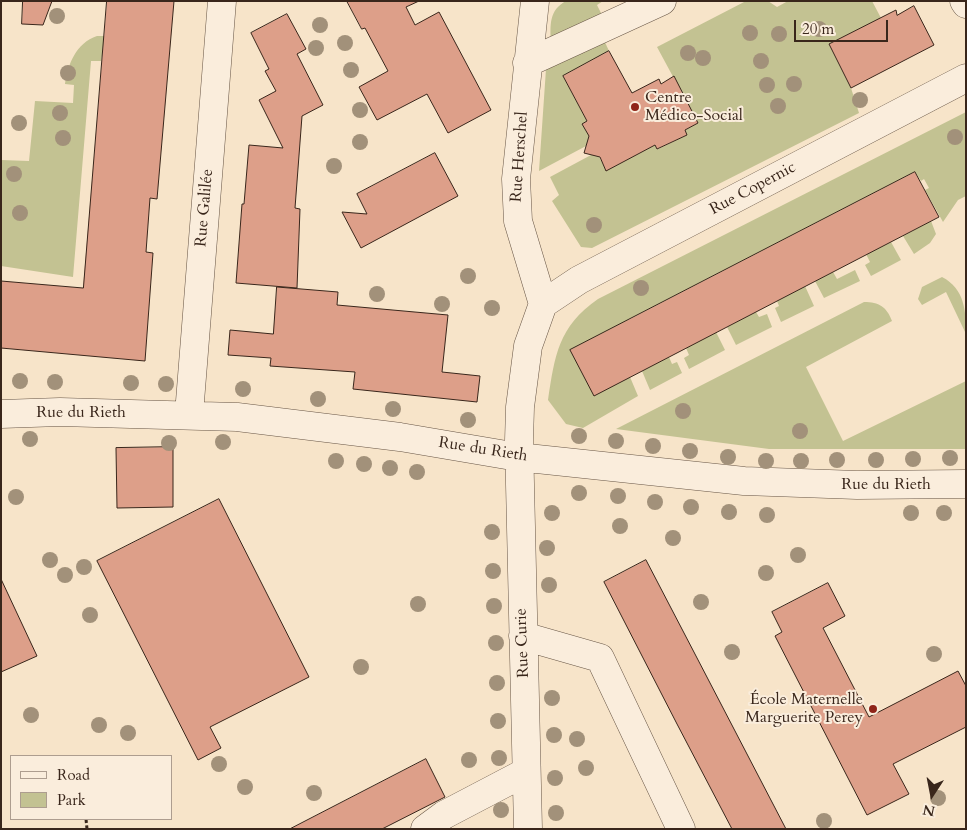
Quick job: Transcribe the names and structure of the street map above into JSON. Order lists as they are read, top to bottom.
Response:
{
  "streets": {
    "street": [
      "Rue Herschel",
      "Rue Copernic",
      "Rue Galilée",
      "Rue du Rieth",
      "Rue Curie"
    ]
  },
  "crossings": [
    ["Rue Herschel", "Rue Copernic"],
    ["Rue Galilée", "Rue du Rieth"],
    ["Rue du Rieth", "Rue Curie"]
  ],
  "places": ["Centre Médico-Social", "École Maternelle Marguerite Perey"],
  "legend": ["Road", "Park"],
  "scale_bar": "20 m",
  "north": "bottom"
}
